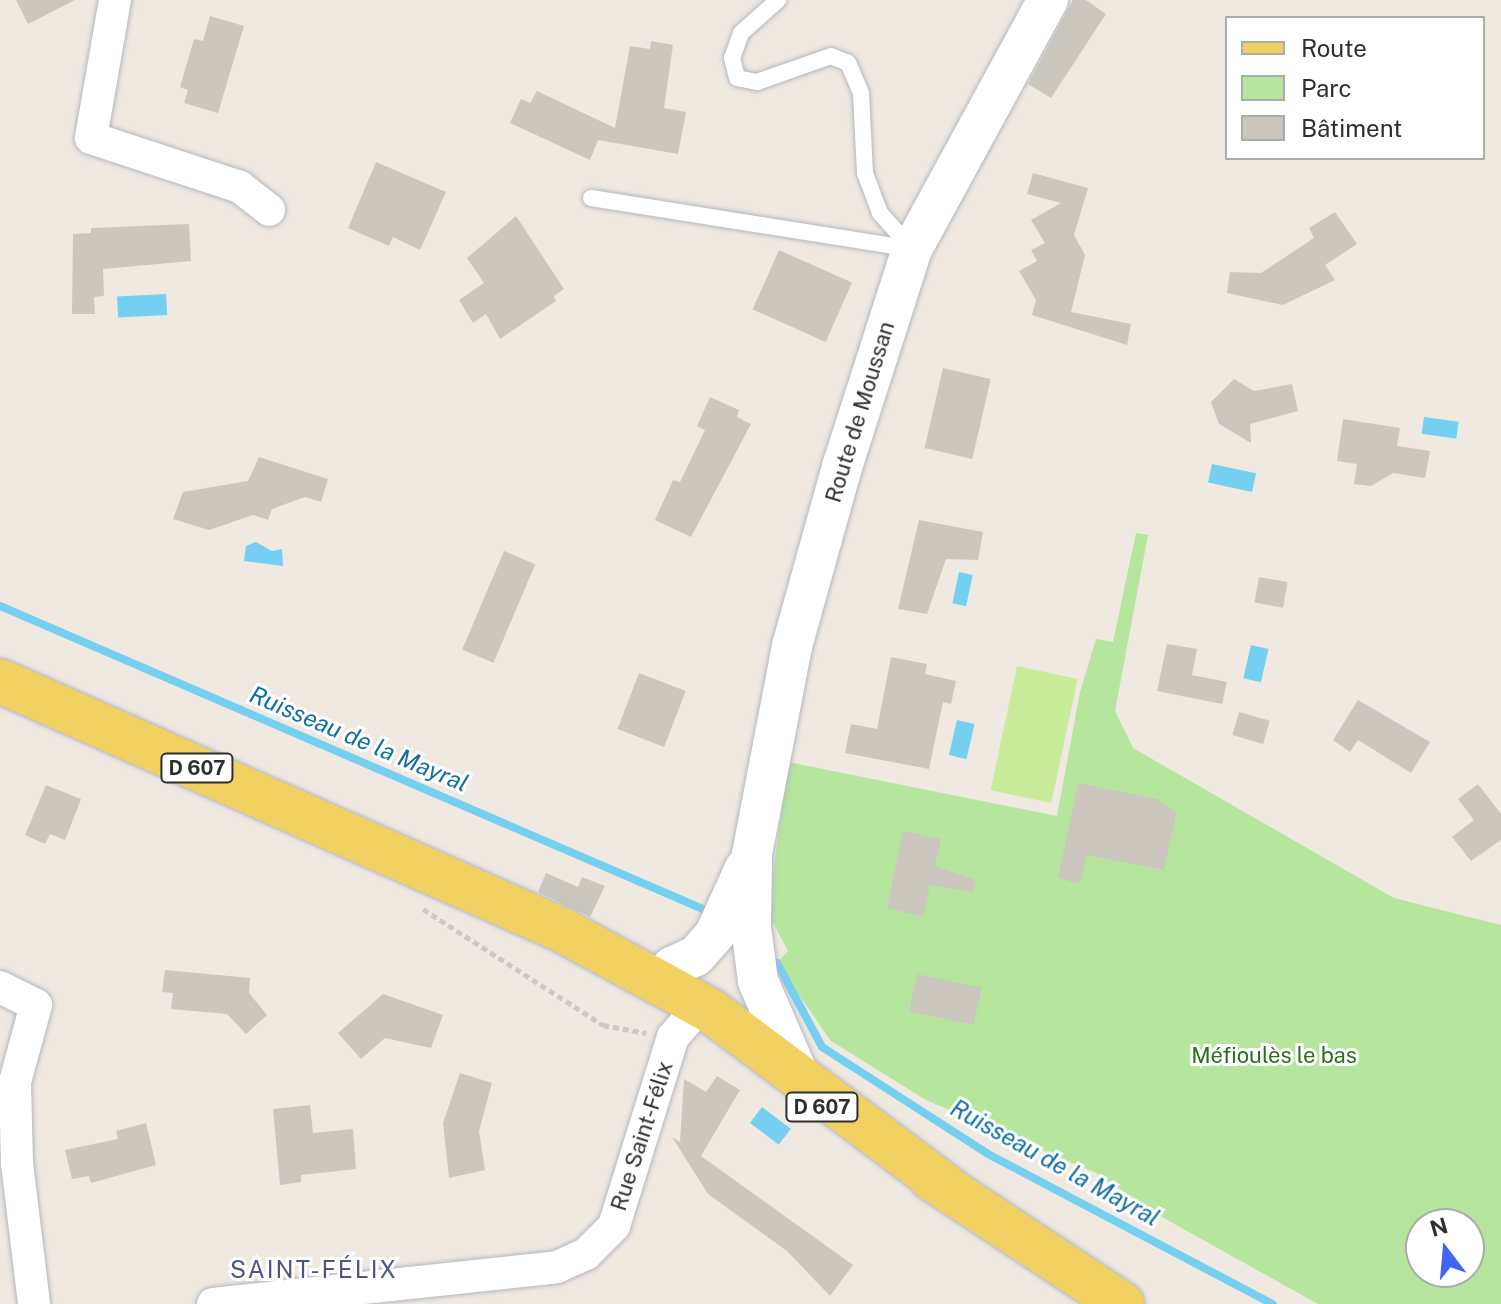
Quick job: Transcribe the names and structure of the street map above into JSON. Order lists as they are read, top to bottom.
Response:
{
  "streets": {
    "main road": ["D 607"],
    "street": ["Route de Moussan", "Rue Saint-Félix"]
  },
  "crossings": [
    ["D 607", "Rue Saint-Félix"]
  ],
  "districts": ["SAINT-FÉLIX"],
  "water": ["Ruisseau de la Mayral"],
  "parks": ["Méfioulès le bas"],
  "legend": ["Route", "Parc", "Bâtiment"],
  "north": "top"
}
